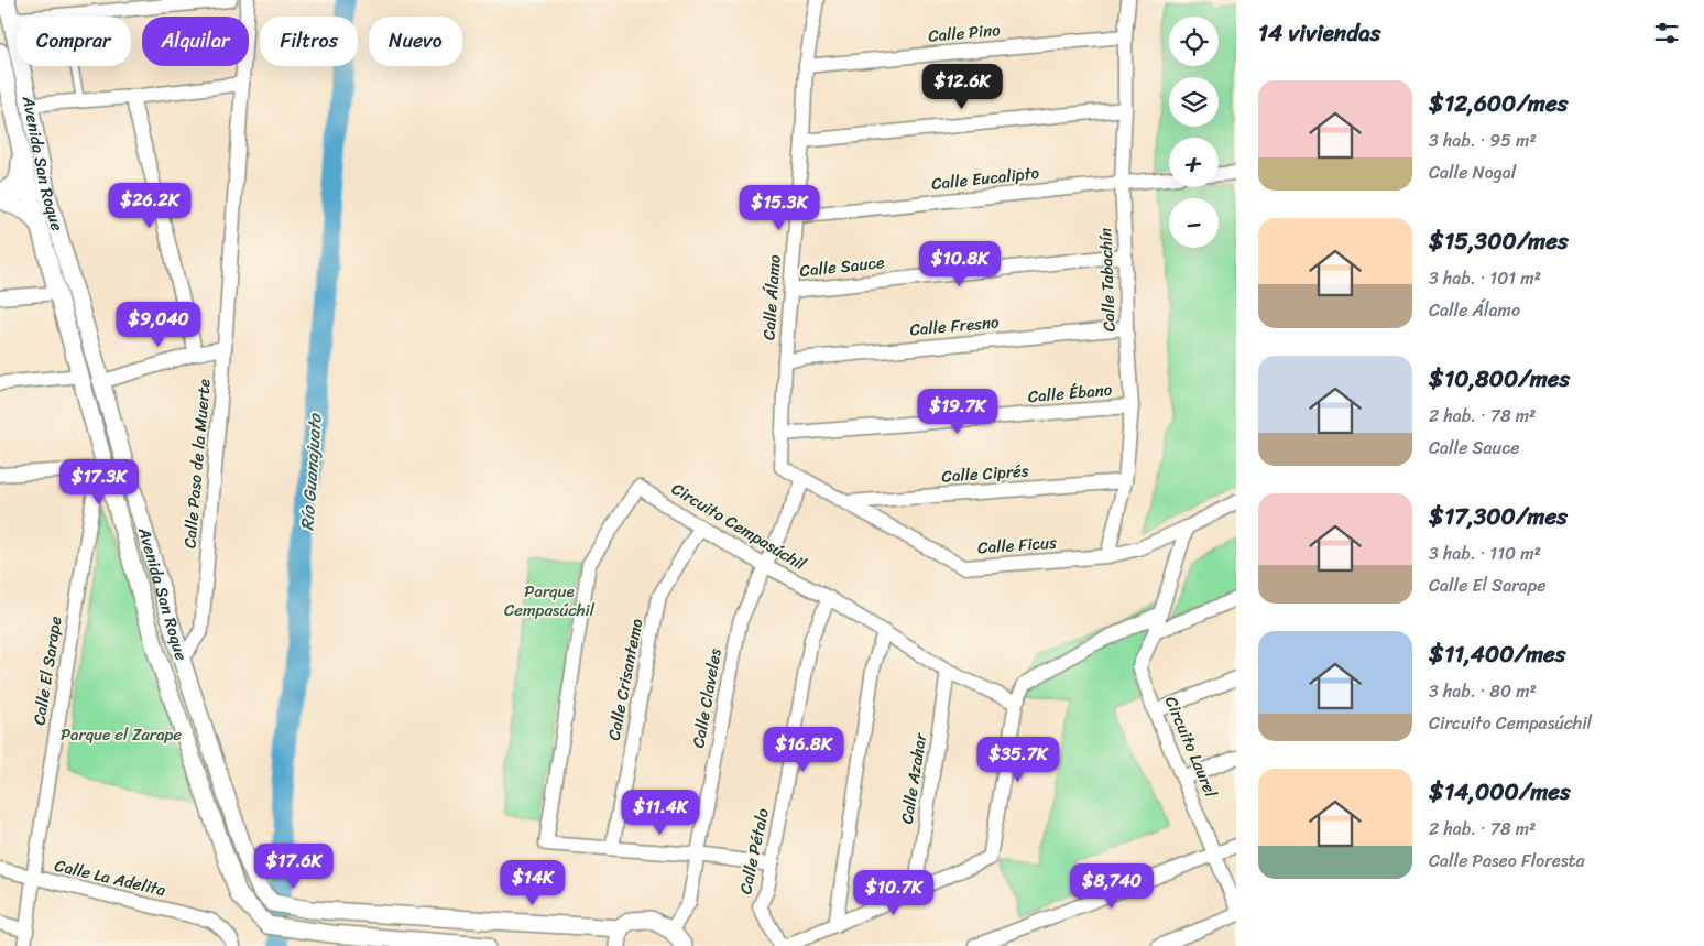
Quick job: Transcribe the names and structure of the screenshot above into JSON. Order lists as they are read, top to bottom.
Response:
{
  "streets": {
    "street": [
      "Calle Pino",
      "Avenida San Roque",
      "Calle Eucalipto",
      "Calle Sauce",
      "Calle Tabachín",
      "Calle Álamo",
      "Calle Fresno",
      "Calle Ébano",
      "Calle Paso de la Muerte",
      "Calle Ciprés",
      "Circuito Cempasúchil",
      "Calle Ficus",
      "Calle El Sarape",
      "Calle Crisantemo",
      "Calle Claveles",
      "Circuito Laurel",
      "Calle Azahar",
      "Calle Pétalo",
      "Calle La Adelita"
    ]
  },
  "crossings": [
    ["Calle Pino", "Calle Tabachín"],
    ["Calle Pino", "Calle Álamo"],
    ["Avenida San Roque", "Calle Paso de la Muerte"],
    ["Avenida San Roque", "Calle El Sarape"],
    ["Calle Eucalipto", "Calle Tabachín"],
    ["Calle Eucalipto", "Calle Álamo"],
    ["Calle Sauce", "Calle Tabachín"],
    ["Calle Sauce", "Calle Álamo"],
    ["Calle Tabachín", "Calle Fresno"],
    ["Calle Tabachín", "Calle Ébano"],
    ["Calle Tabachín", "Calle Ciprés"],
    ["Calle Tabachín", "Calle Ficus"],
    ["Calle Álamo", "Calle Fresno"],
    ["Calle Álamo", "Calle Ébano"],
    ["Calle Álamo", "Calle Ficus"],
    ["Calle Ciprés", "Calle Ficus"],
    ["Circuito Cempasúchil", "Calle Crisantemo"],
    ["Circuito Cempasúchil", "Calle Claveles"],
    ["Circuito Cempasúchil", "Calle Azahar"],
    ["Circuito Cempasúchil", "Calle Pétalo"],
    ["Calle Ficus", "Calle Claveles"],
    ["Calle Ficus", "Circuito Laurel"],
    ["Calle El Sarape", "Calle La Adelita"]
  ],
  "water": ["Río Guanajuato"],
  "parks": ["Parque Cempasúchil", "Parque el Zarape"],
  "page": {
    "heading": "14 viviendas",
    "map_buttons": ["+", "−"],
    "chip": [
      "Comprar",
      "Alquilar",
      "Filtros",
      "Nuevo"
    ],
    "price": [
      "$12.6K",
      "$26.2K",
      "$15.3K",
      "$10.8K",
      "$9,040",
      "$19.7K",
      "$17.3K",
      "$16.8K",
      "$35.7K",
      "$11.4K",
      "$17.6K",
      "$14K",
      "$8,740",
      "$10.7K"
    ],
    "list": [
      {
        "name": "$12,600/mes",
        "note": "3 hab. · 95 m² · Calle Nogal"
      },
      {
        "name": "$15,300/mes",
        "note": "3 hab. · 101 m² · Calle Álamo"
      },
      {
        "name": "$10,800/mes",
        "note": "2 hab. · 78 m² · Calle Sauce"
      },
      {
        "name": "$17,300/mes",
        "note": "3 hab. · 110 m² · Calle El Sarape"
      },
      {
        "name": "$11,400/mes",
        "note": "3 hab. · 80 m² · Circuito Cempasúchil"
      },
      {
        "name": "$14,000/mes",
        "note": "2 hab. · 78 m² · Calle Paseo Floresta"
      }
    ]
  }
}
